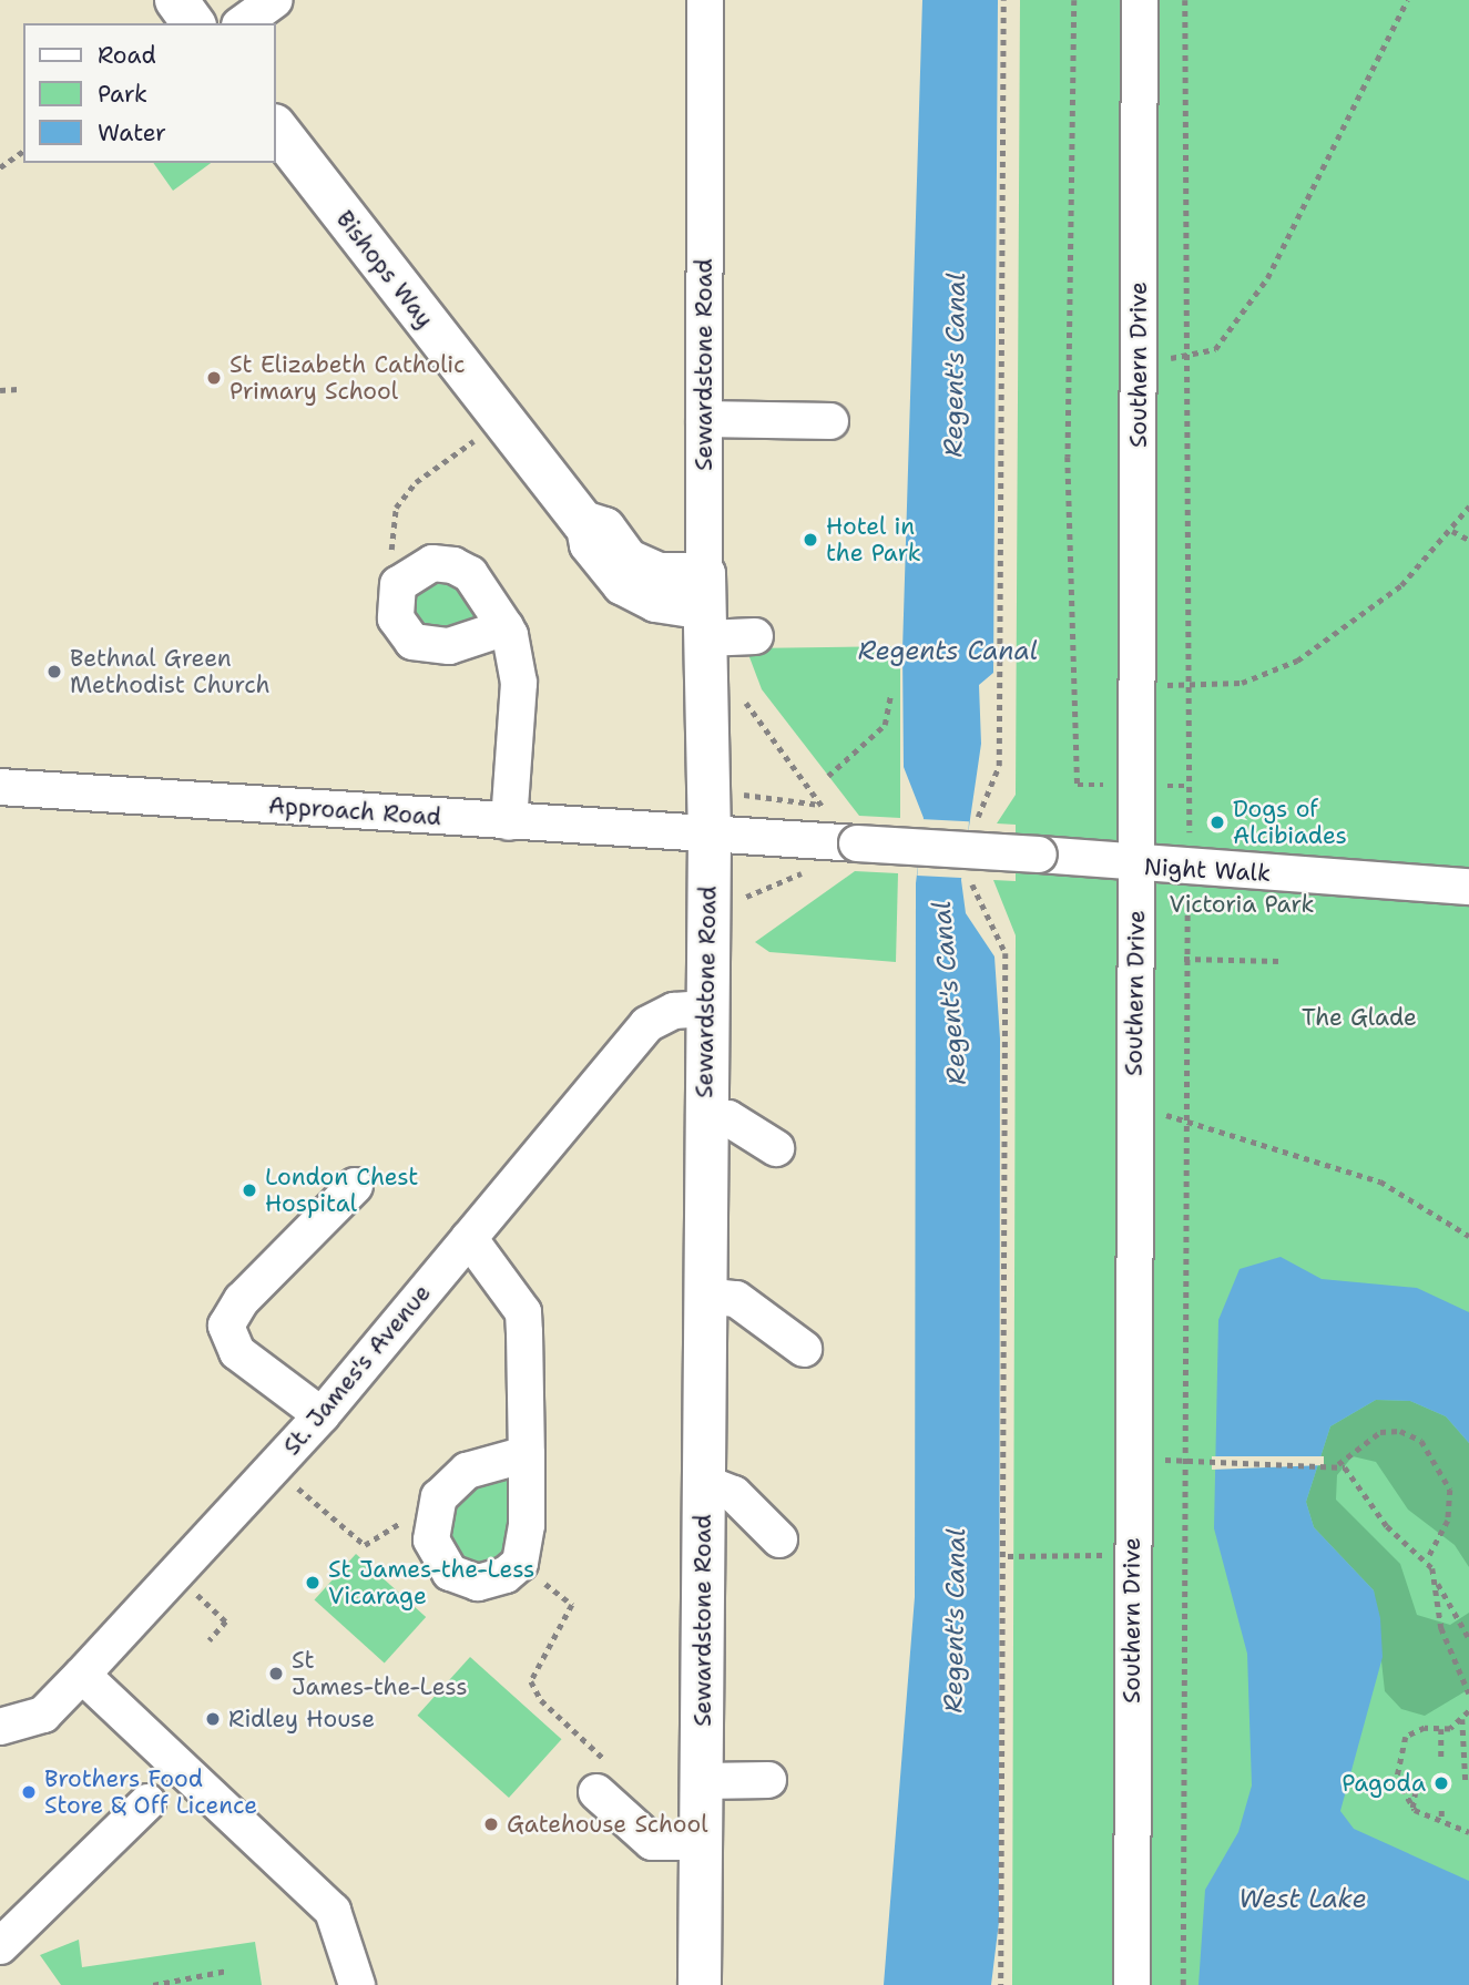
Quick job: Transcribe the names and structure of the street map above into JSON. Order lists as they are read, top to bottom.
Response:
{
  "streets": {
    "main road": ["Bishops Way", "Sewardstone Road"],
    "street": [
      "Southern Drive",
      "Approach Road",
      "Night Walk",
      "St. James's Avenue"
    ]
  },
  "crossings": [
    ["Bishops Way", "Sewardstone Road"],
    ["Sewardstone Road", "Approach Road"],
    ["Sewardstone Road", "St. James's Avenue"],
    ["Southern Drive", "Night Walk"],
    ["Approach Road", "Night Walk"]
  ],
  "water": ["Regent's Canal", "Regents Canal", "West Lake"],
  "parks": ["Victoria Park", "The Glade"],
  "places": [
    "St Elizabeth Catholic Primary School",
    "Hotel in the Park",
    "Bethnal Green Methodist Church",
    "Dogs of Alcibiades",
    "London Chest Hospital",
    "St James-the-Less Vicarage",
    "St James-the-Less",
    "Ridley House",
    "Pagoda",
    "Brothers Food Store & Off Licence",
    "Gatehouse School"
  ],
  "legend": ["Road", "Park", "Water"]
}
